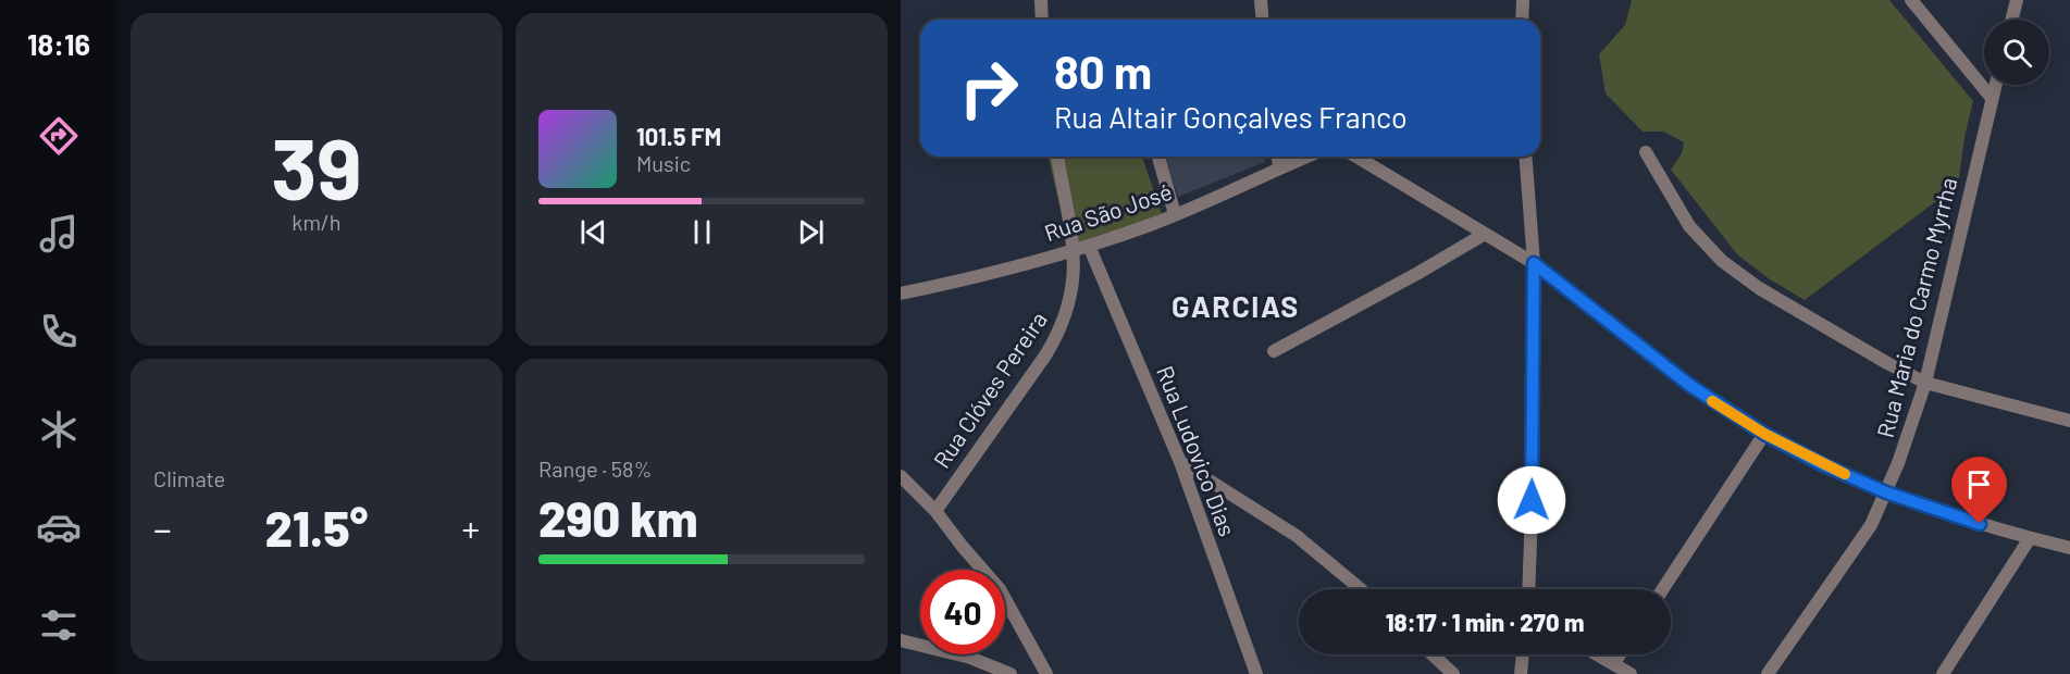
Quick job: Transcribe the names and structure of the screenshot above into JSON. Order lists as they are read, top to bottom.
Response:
{
  "streets": {
    "street": [
      "Rua São José",
      "Rua Maria do Carmo Myrrha",
      "Rua Clóves Pereira",
      "Rua Ludovico Dias"
    ]
  },
  "crossings": [
    ["Rua São José", "Rua Clóves Pereira"],
    ["Rua São José", "Rua Ludovico Dias"]
  ],
  "districts": ["GARCIAS"],
  "page": {
    "tabs": "18:16",
    "tile": [
      ["39", "km/h"],
      "Climate",
      ["Range · 58%", "290 km"]
    ],
    "turn": ["80 m", "Rua Altair Gonçalves Franco"],
    "song": ["101.5 FM", "Music"],
    "heat": ["−", "21.5°", "+"],
    "limit": "40",
    "trip": "18:17 · 1 min · 270 m"
  }
}
